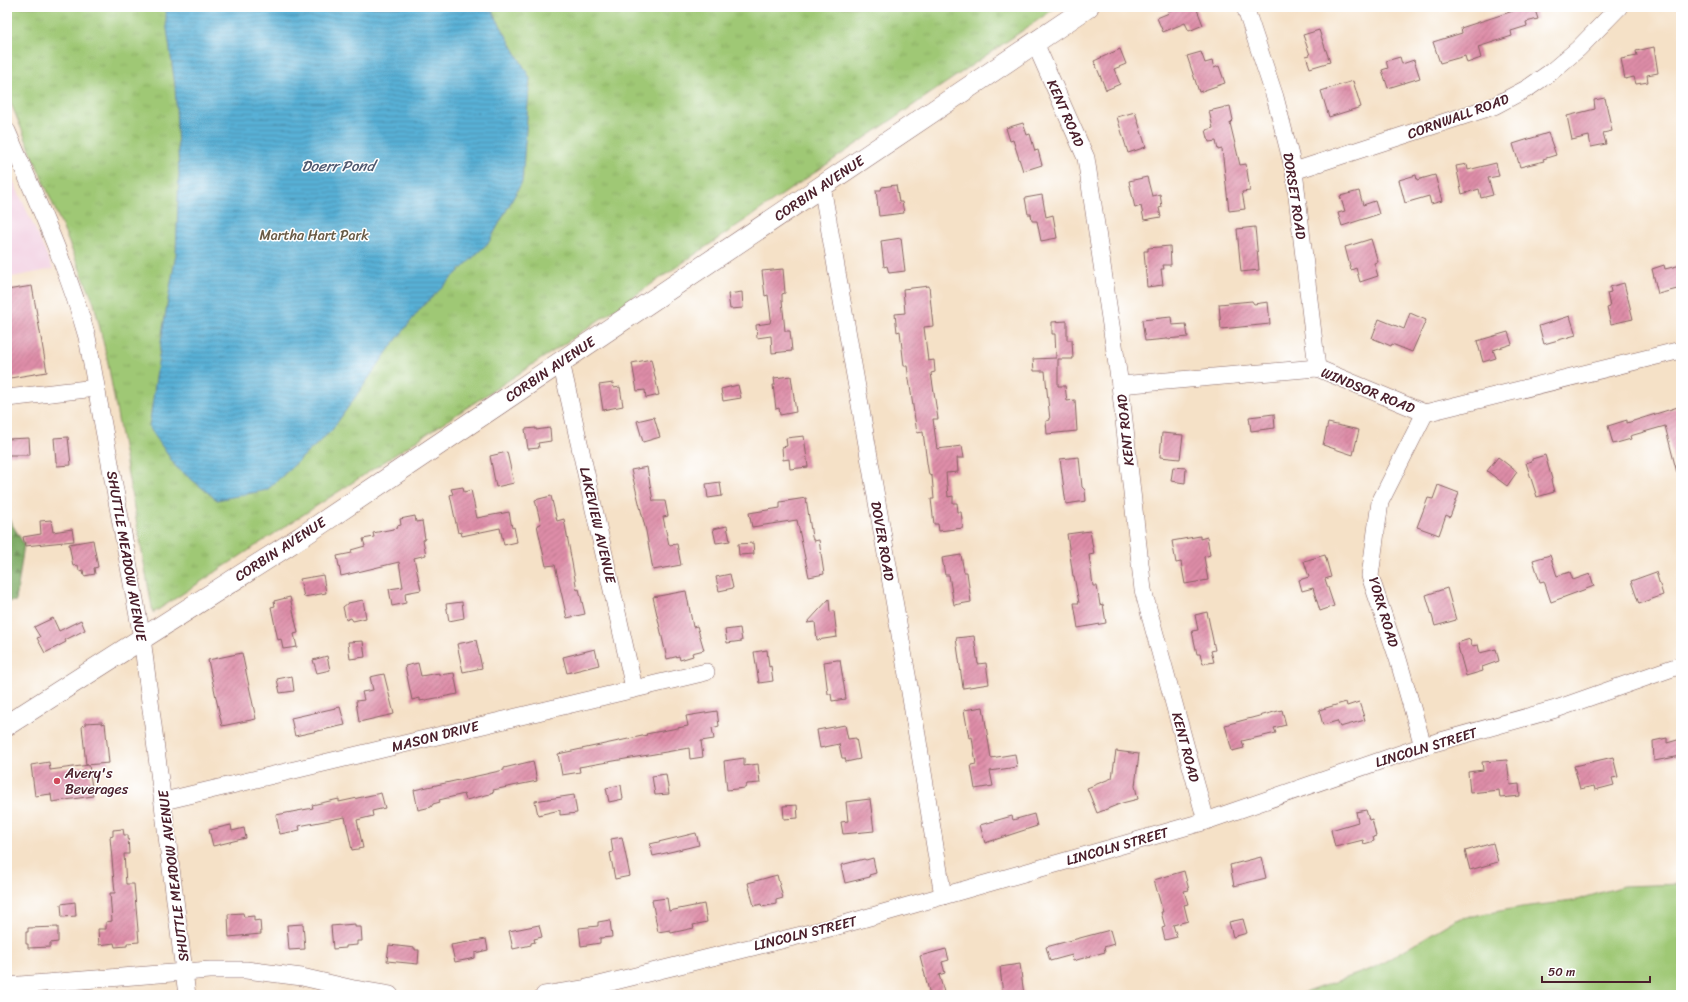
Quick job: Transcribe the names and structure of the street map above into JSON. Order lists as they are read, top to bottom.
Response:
{
  "streets": {
    "main road": ["CORBIN AVENUE"],
    "street": [
      "KENT ROAD",
      "CORNWALL ROAD",
      "DORSET ROAD",
      "WINDSOR ROAD",
      "LAKEVIEW AVENUE",
      "DOVER ROAD",
      "SHUTTLE MEADOW AVENUE",
      "YORK ROAD",
      "MASON DRIVE",
      "LINCOLN STREET"
    ]
  },
  "crossings": [
    ["KENT ROAD", "CORBIN AVENUE"],
    ["KENT ROAD", "WINDSOR ROAD"],
    ["KENT ROAD", "LINCOLN STREET"],
    ["CORNWALL ROAD", "DORSET ROAD"],
    ["CORBIN AVENUE", "LAKEVIEW AVENUE"],
    ["CORBIN AVENUE", "DOVER ROAD"],
    ["CORBIN AVENUE", "SHUTTLE MEADOW AVENUE"],
    ["DORSET ROAD", "WINDSOR ROAD"],
    ["WINDSOR ROAD", "YORK ROAD"],
    ["LAKEVIEW AVENUE", "MASON DRIVE"],
    ["DOVER ROAD", "LINCOLN STREET"],
    ["SHUTTLE MEADOW AVENUE", "MASON DRIVE"],
    ["YORK ROAD", "LINCOLN STREET"]
  ],
  "water": ["Doerr Pond"],
  "parks": ["Martha Hart Park"],
  "places": ["Avery's Beverages"],
  "scale_bar": "50 m"
}
